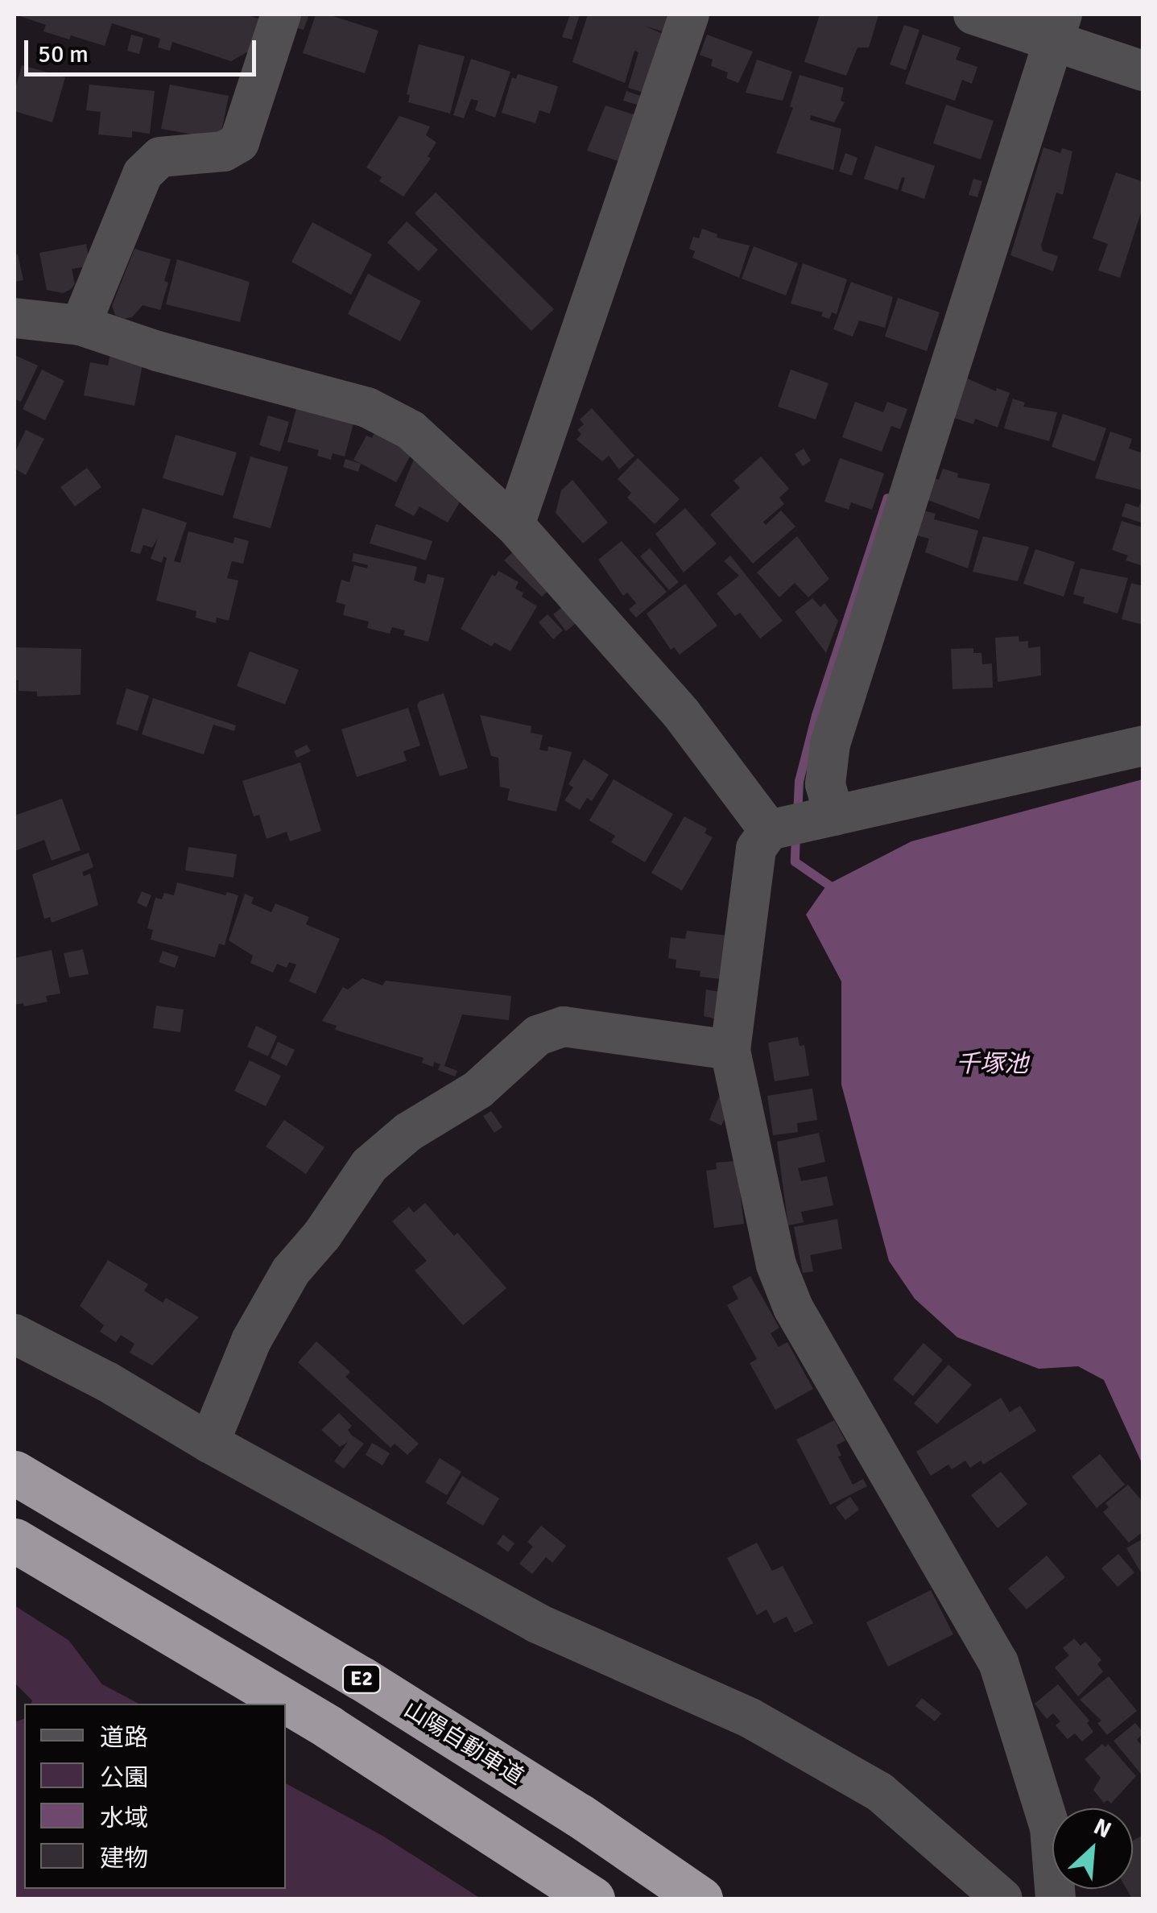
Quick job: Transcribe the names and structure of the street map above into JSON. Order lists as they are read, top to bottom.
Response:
{
  "streets": {
    "highway": ["E2", "山陽自動車道"]
  },
  "water": ["千塚池"],
  "legend": [
    "道路",
    "公園",
    "水域",
    "建物"
  ],
  "scale_bar": "50 m",
  "north": "top right"
}
